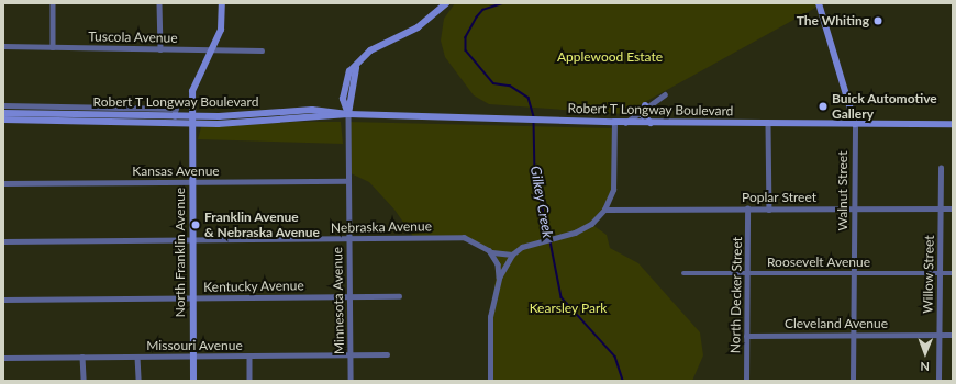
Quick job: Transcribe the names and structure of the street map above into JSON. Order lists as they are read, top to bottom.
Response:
{
  "streets": {
    "street": [
      "Tuscola Avenue",
      "Robert T Longway Boulevard",
      "Kansas Avenue",
      "Walnut Street",
      "Poplar Street",
      "Nebraska Avenue",
      "North Franklin Avenue",
      "Roosevelt Avenue",
      "Willow Street",
      "Kentucky Avenue",
      "North Decker Street",
      "Minnesota Avenue",
      "Cleveland Avenue",
      "Missouri Avenue"
    ]
  },
  "crossings": [
    ["Tuscola Avenue", "North Franklin Avenue"],
    ["Robert T Longway Boulevard", "Walnut Street"],
    ["Robert T Longway Boulevard", "North Franklin Avenue"],
    ["Robert T Longway Boulevard", "Minnesota Avenue"],
    ["Kansas Avenue", "North Franklin Avenue"],
    ["Kansas Avenue", "Minnesota Avenue"],
    ["Walnut Street", "Poplar Street"],
    ["Walnut Street", "Roosevelt Avenue"],
    ["Walnut Street", "Cleveland Avenue"],
    ["Poplar Street", "Willow Street"],
    ["Poplar Street", "North Decker Street"],
    ["Nebraska Avenue", "North Franklin Avenue"],
    ["Nebraska Avenue", "Minnesota Avenue"],
    ["North Franklin Avenue", "Kentucky Avenue"],
    ["North Franklin Avenue", "Missouri Avenue"],
    ["Roosevelt Avenue", "Willow Street"],
    ["Roosevelt Avenue", "North Decker Street"],
    ["Willow Street", "Cleveland Avenue"],
    ["Kentucky Avenue", "Minnesota Avenue"],
    ["North Decker Street", "Cleveland Avenue"],
    ["Minnesota Avenue", "Missouri Avenue"]
  ],
  "water": ["Gilkey Creek"],
  "parks": ["Applewood Estate", "Kearsley Park"],
  "places": ["The Whiting", "Buick Automotive Gallery", "Franklin Avenue & Nebraska Avenue"],
  "north": "bottom"
}
